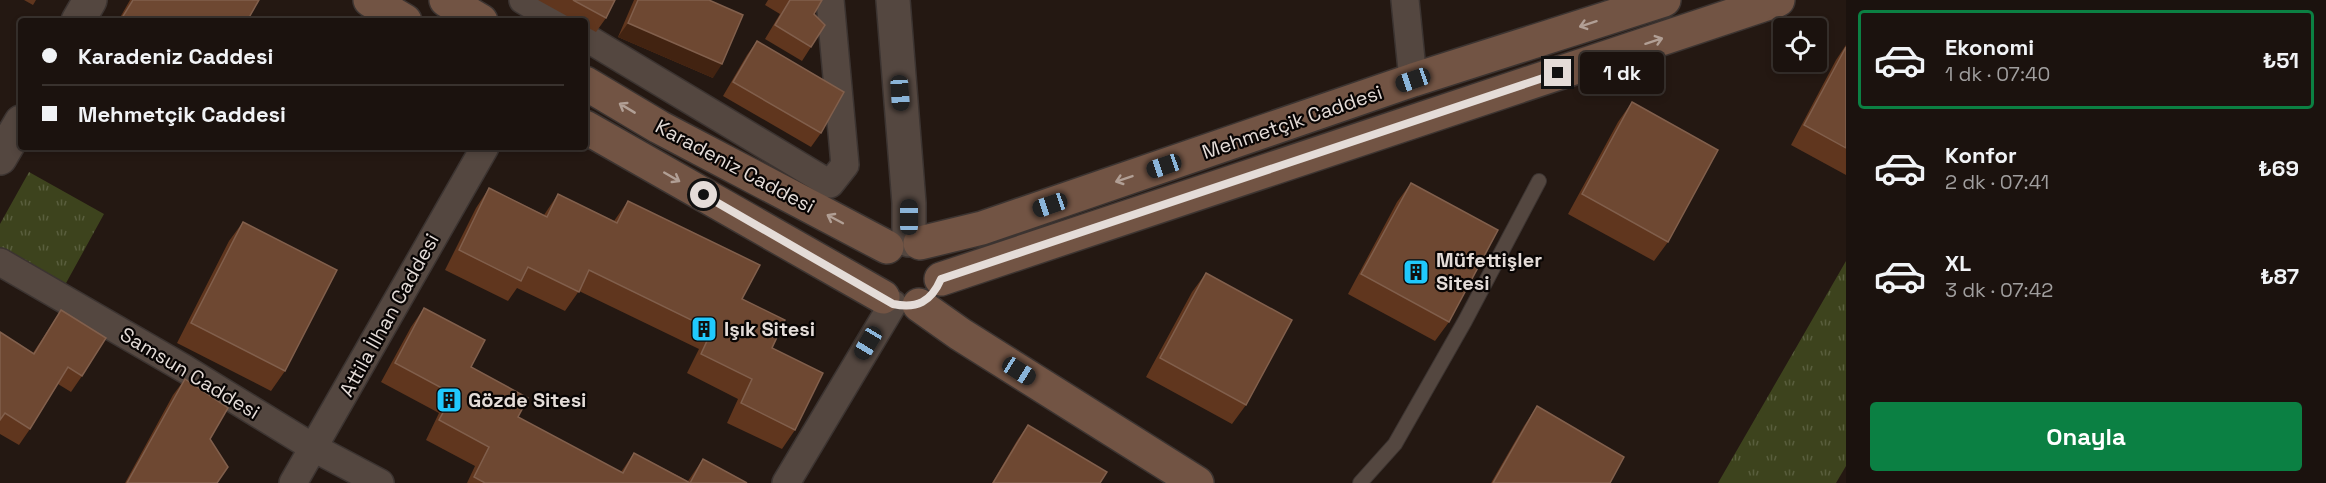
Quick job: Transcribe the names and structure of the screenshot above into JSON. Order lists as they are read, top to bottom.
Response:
{
  "streets": {
    "main road": ["Mehmetçik Caddesi", "Karadeniz Caddesi"],
    "street": ["Attila İlhan Caddesi", "Samsun Caddesi"]
  },
  "crossings": [
    ["Mehmetçik Caddesi", "Karadeniz Caddesi"],
    ["Attila İlhan Caddesi", "Samsun Caddesi"]
  ],
  "places": {
    "building": ["Müfettişler Sitesi", "Işık Sitesi", "Gözde Sitesi"]
  },
  "page": {
    "list": [
      {
        "name": "Ekonomi",
        "note": "1 dk · 07:40",
        "value": "₺51"
      },
      {
        "name": "Konfor",
        "note": "2 dk · 07:41",
        "value": "₺69"
      },
      {
        "name": "XL",
        "note": "3 dk · 07:42",
        "value": "₺87"
      }
    ],
    "banner": ["Karadeniz Caddesi", "Mehmetçik Caddesi"],
    "bubble": "1 dk",
    "buttons": "Onayla"
  }
}
